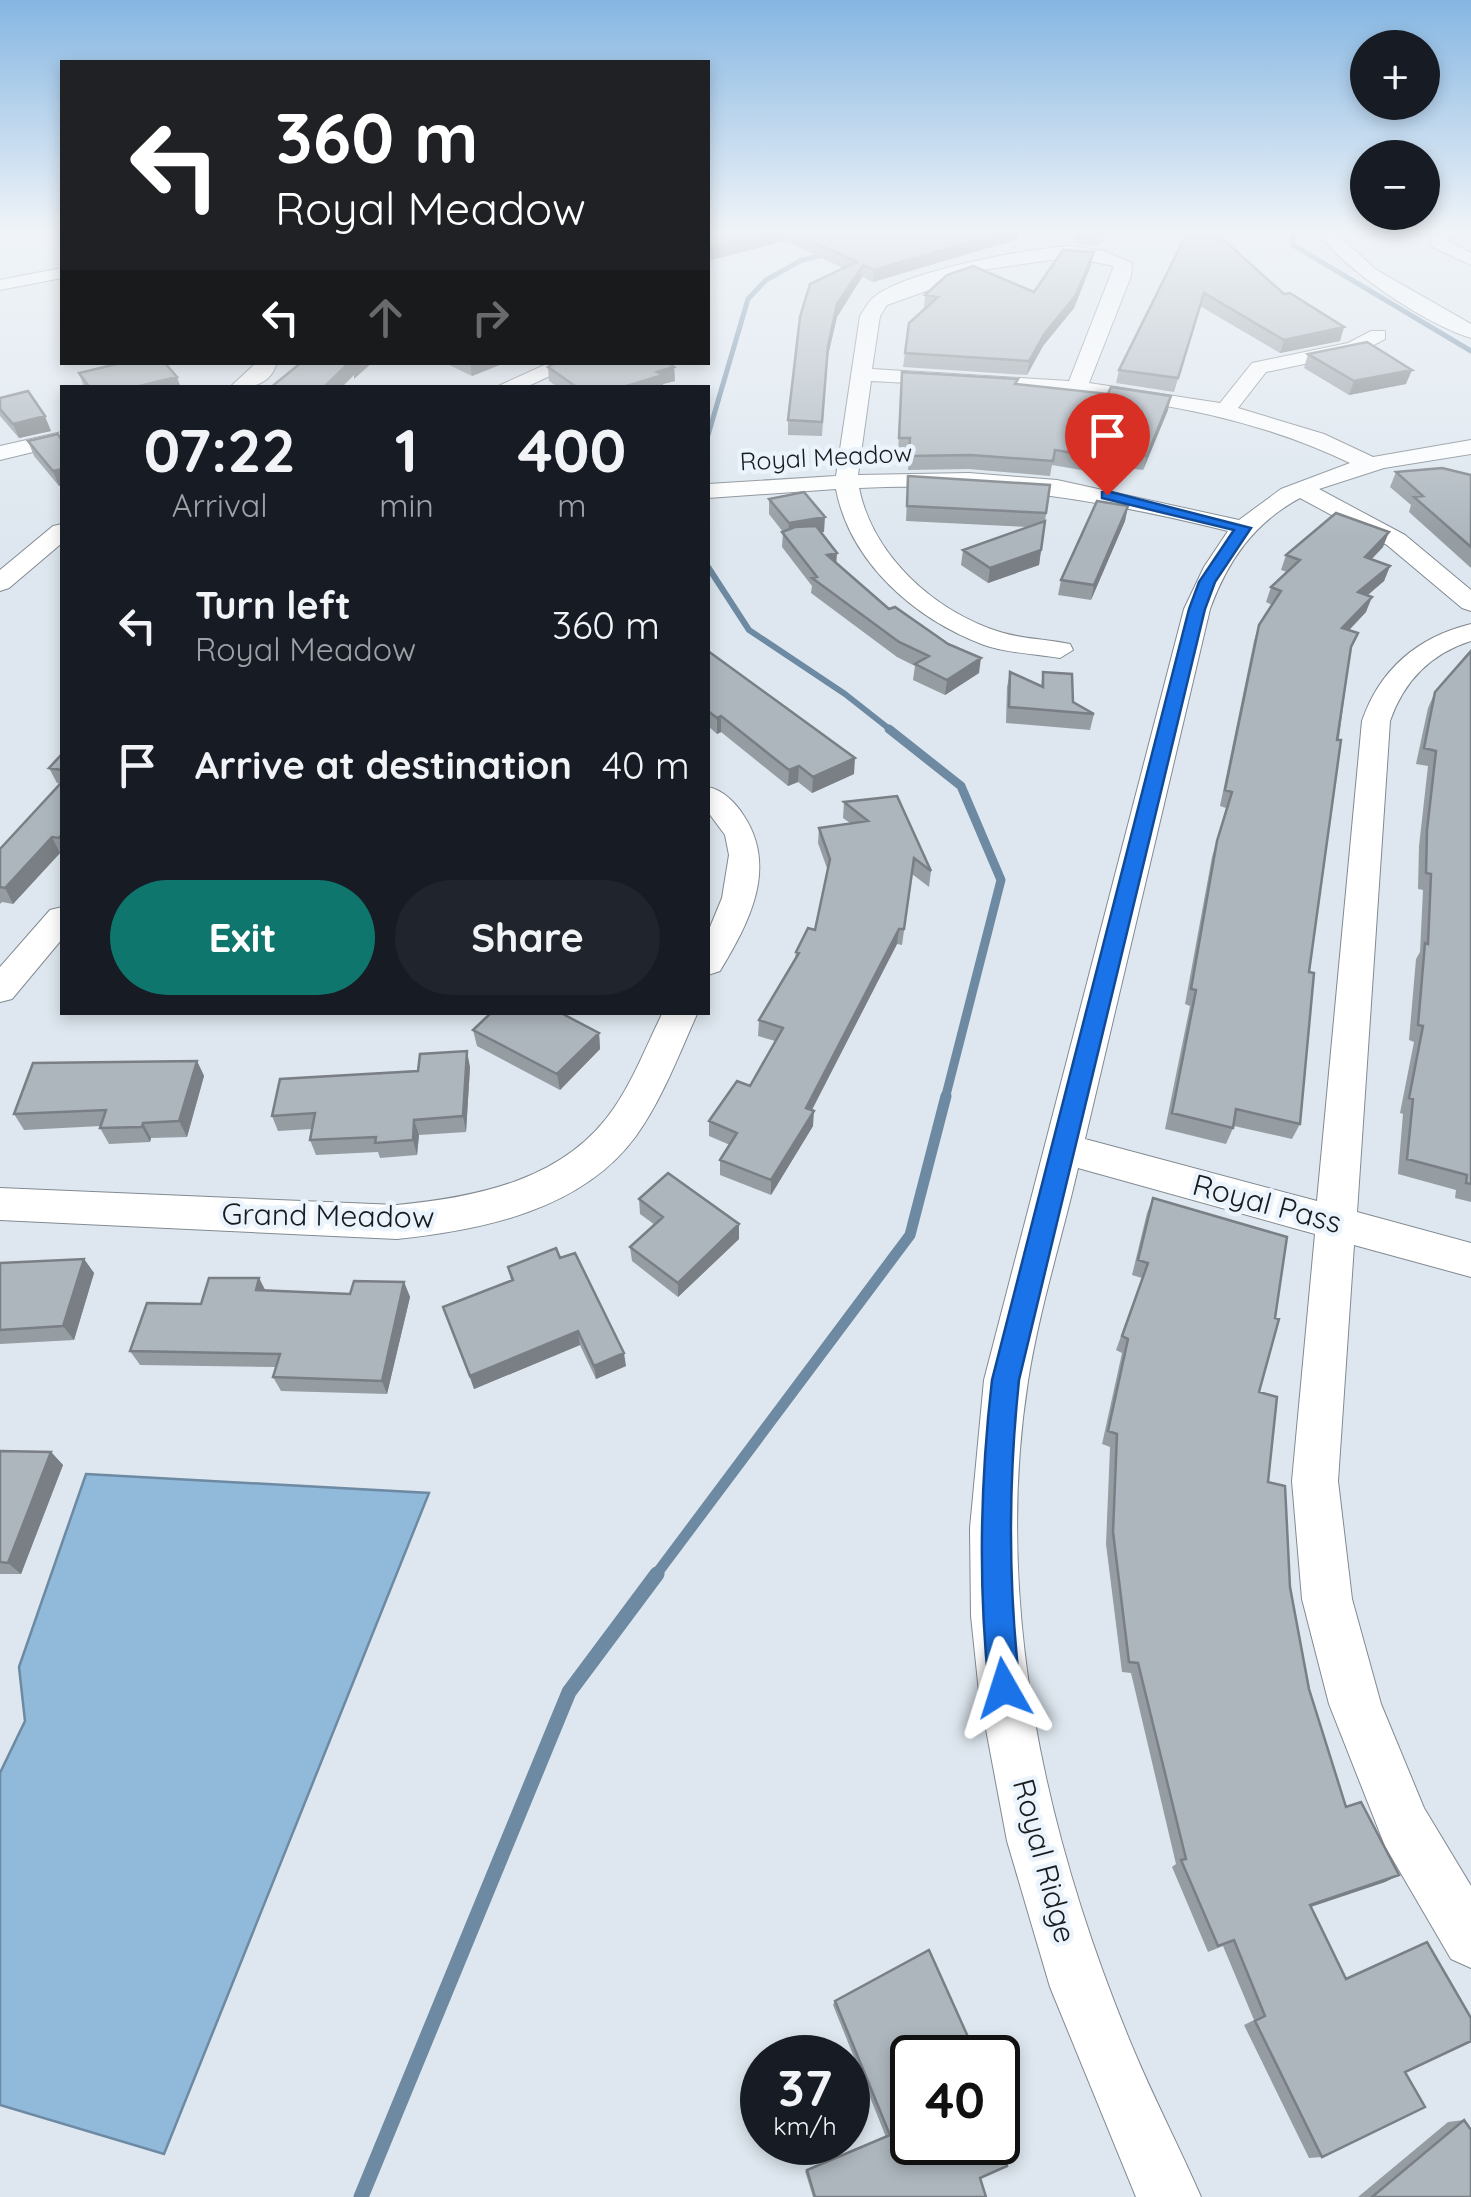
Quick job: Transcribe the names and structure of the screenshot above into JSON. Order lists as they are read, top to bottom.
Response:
{
  "streets": {
    "street": [
      "Royal Meadow",
      "Royal Pass",
      "Grand Meadow",
      "Royal Ridge"
    ]
  },
  "crossings": [
    ["Royal Meadow", "Royal Ridge"],
    ["Royal Pass", "Royal Ridge"]
  ],
  "page": {
    "map_buttons": ["+", "−"],
    "turn": ["360 m", "Royal Meadow"],
    "eta": [
      "07:22",
      "Arrival",
      "1",
      "min",
      "400",
      "m"
    ],
    "list": [
      {
        "name": "Turn left",
        "note": "Royal Meadow",
        "value": "360 m"
      },
      {
        "name": "Arrive at destination",
        "value": "40 m"
      }
    ],
    "buttons": ["Exit", "Share"],
    "speed": "37 km/h",
    "limit": "40"
  }
}
